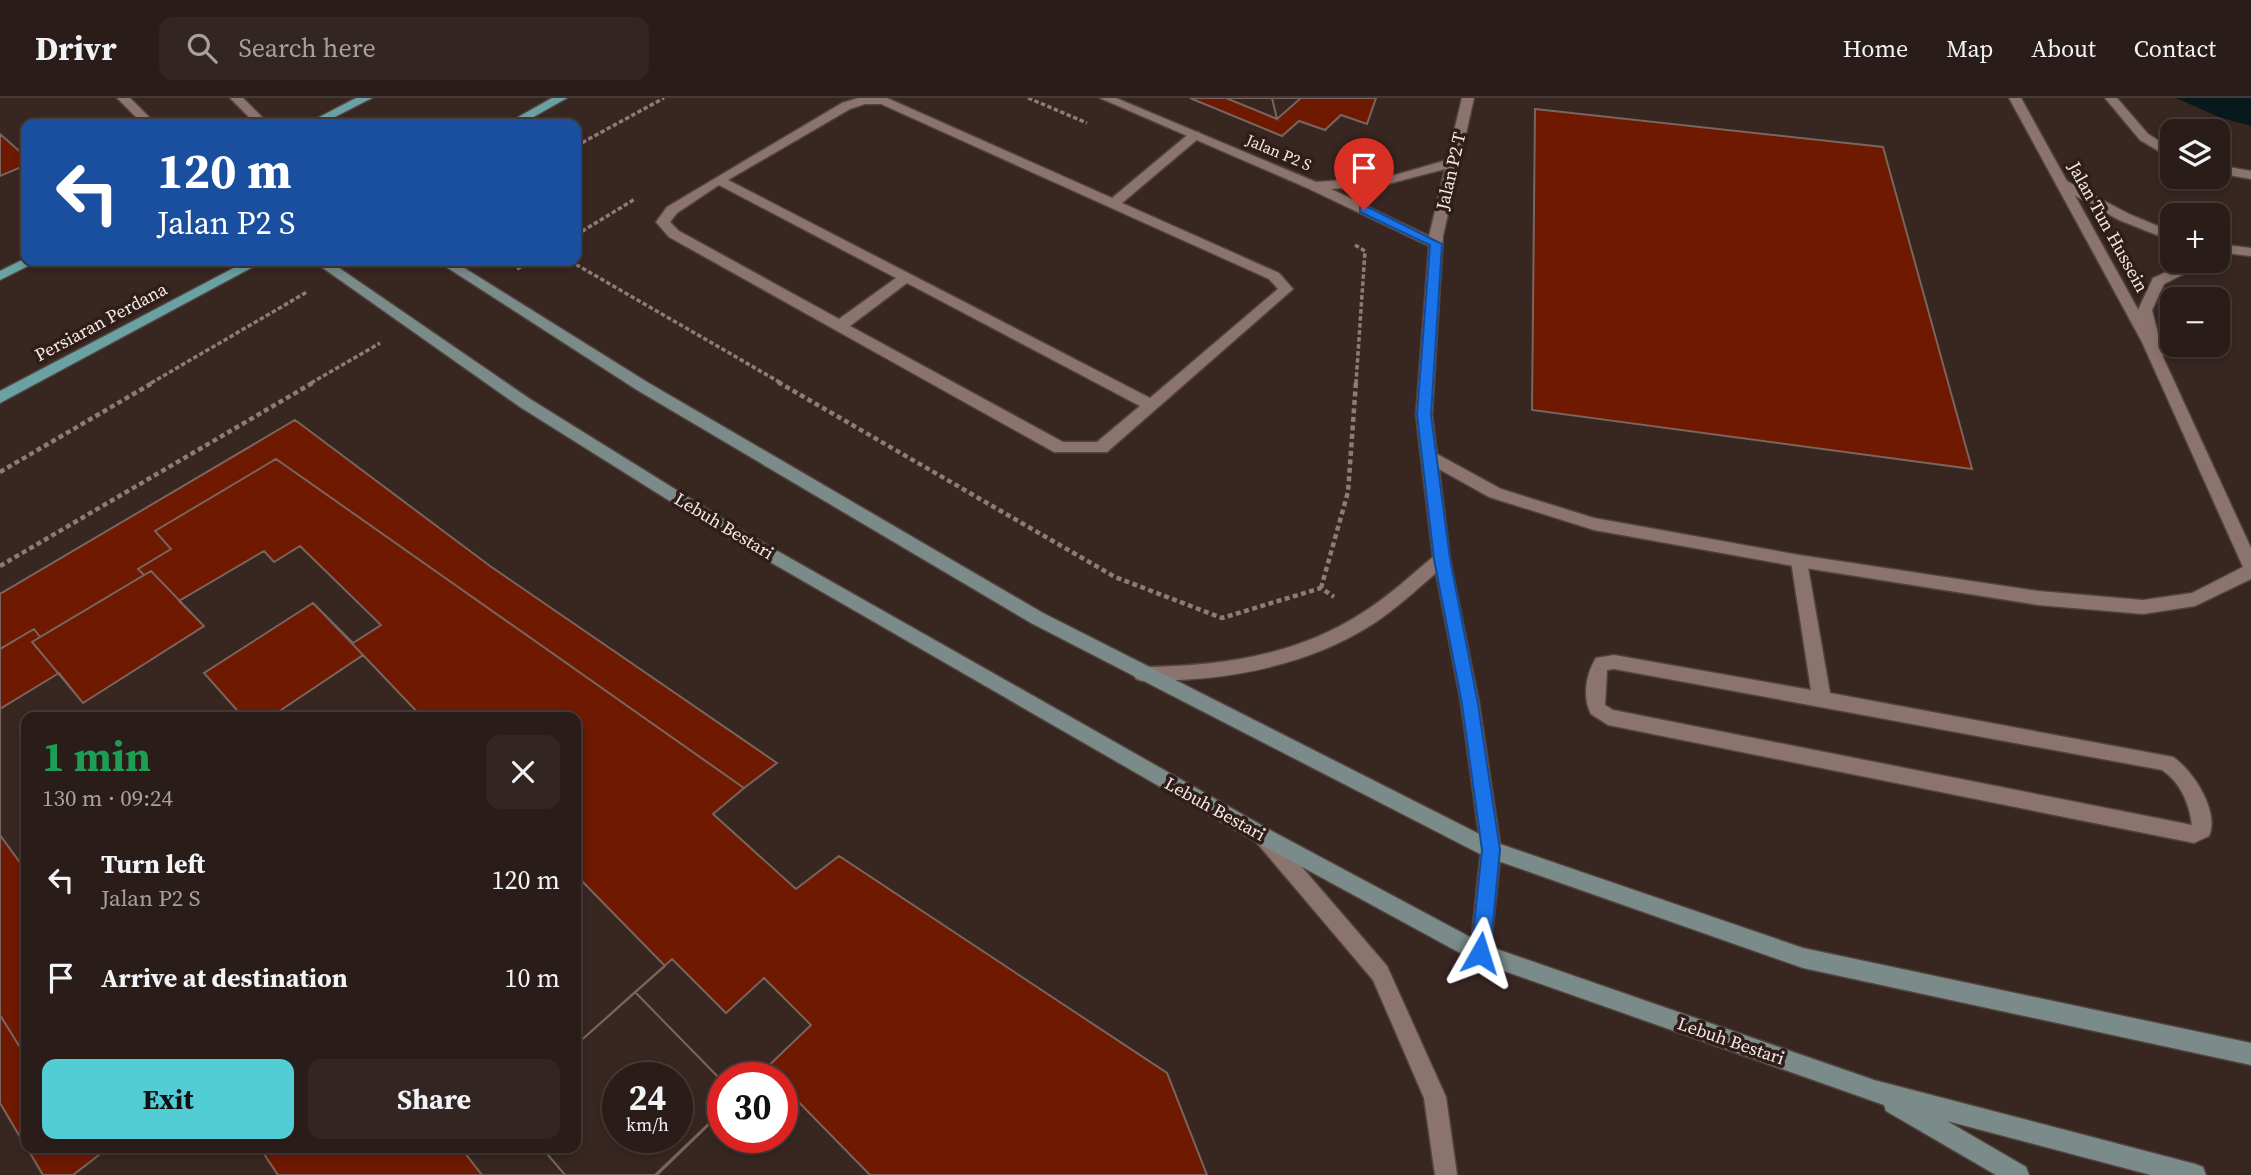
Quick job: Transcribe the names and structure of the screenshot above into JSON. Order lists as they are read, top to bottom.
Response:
{
  "streets": {
    "main road": ["Persiaran Perdana", "Lebuh Bestari"],
    "street": ["Jalan P2 S", "Jalan P2 T", "Jalan Tun Hussein"]
  },
  "crossings": [
    ["Jalan P2 S", "Jalan P2 T"],
    ["Jalan P2 T", "Lebuh Bestari"]
  ],
  "page": {
    "header": "Drivr",
    "search": "Search here",
    "nav": [
      "Home",
      "Map",
      "About",
      "Contact"
    ],
    "map_buttons": ["+", "−"],
    "turn": ["120 m", "Jalan P2 S"],
    "heading": ["1 min", "130 m · 09:24"],
    "list": [
      {
        "name": "Turn left",
        "note": "Jalan P2 S",
        "value": "120 m"
      },
      {
        "name": "Arrive at destination",
        "value": "10 m"
      }
    ],
    "buttons": ["Exit", "Share"],
    "speed": "24 km/h",
    "limit": "30"
  }
}
